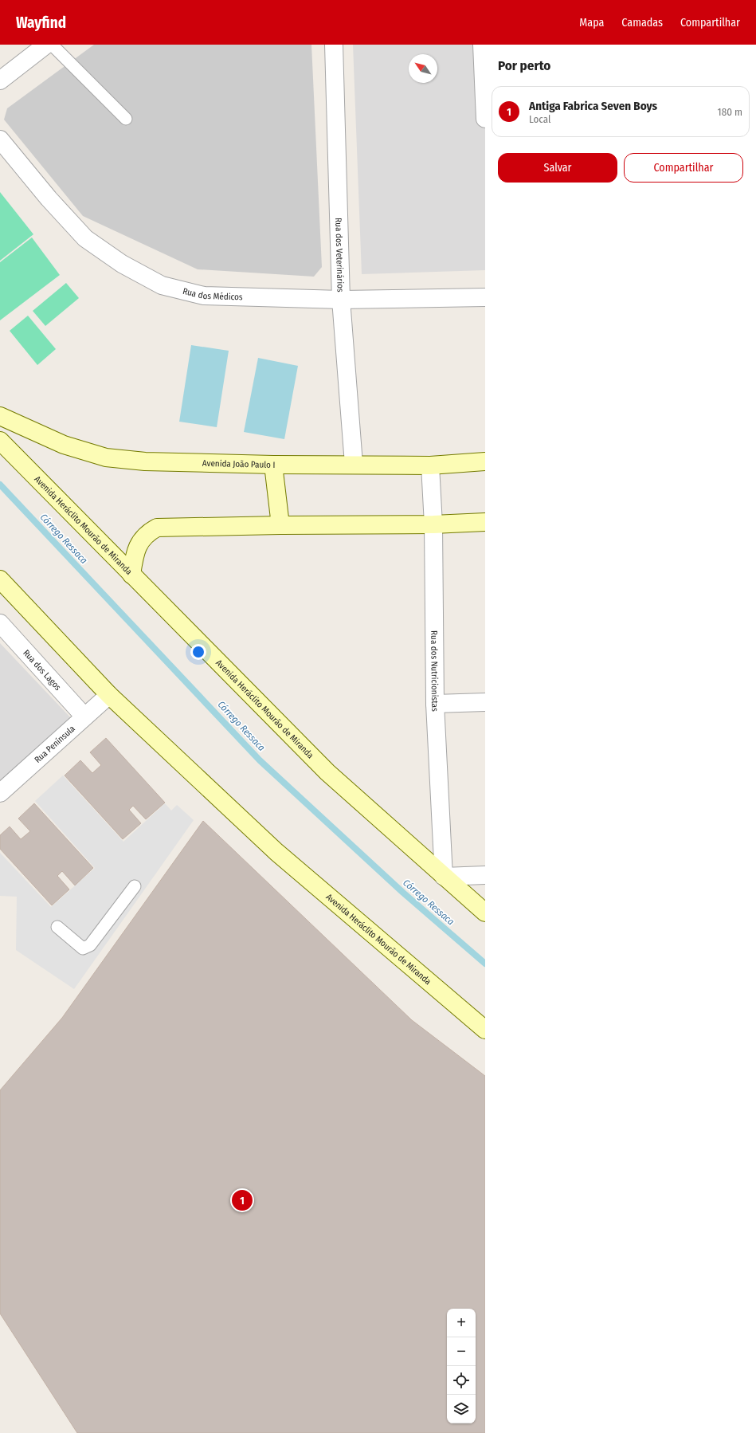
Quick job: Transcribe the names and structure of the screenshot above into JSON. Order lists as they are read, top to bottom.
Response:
{
  "streets": {
    "main road": ["Avenida João Paulo I", "Avenida Heráclito Mourão de Miranda"],
    "street": [
      "Rua dos Veterinários",
      "Rua dos Médicos",
      "Rua dos Lagos",
      "Rua dos Nutricionistas",
      "Rua Península"
    ]
  },
  "crossings": [
    ["Rua dos Veterinários", "Rua dos Médicos"],
    ["Rua dos Veterinários", "Avenida João Paulo I"],
    ["Avenida João Paulo I", "Rua dos Nutricionistas"],
    ["Avenida Heráclito Mourão de Miranda", "Rua dos Nutricionistas"],
    ["Avenida Heráclito Mourão de Miranda", "Rua Península"],
    ["Rua dos Lagos", "Rua Península"]
  ],
  "water": ["Córrego Ressaca"],
  "north": "top left",
  "page": {
    "header": "Wayfind",
    "nav": ["Mapa", "Camadas", "Compartilhar"],
    "heading": "Por perto",
    "list": [
      {
        "mark": "1",
        "name": "Antiga Fabrica Seven Boys",
        "note": "Local",
        "value": "180 m"
      }
    ],
    "buttons": ["Salvar", "Compartilhar"],
    "pins": "1",
    "map_buttons": ["+", "−"]
  }
}
